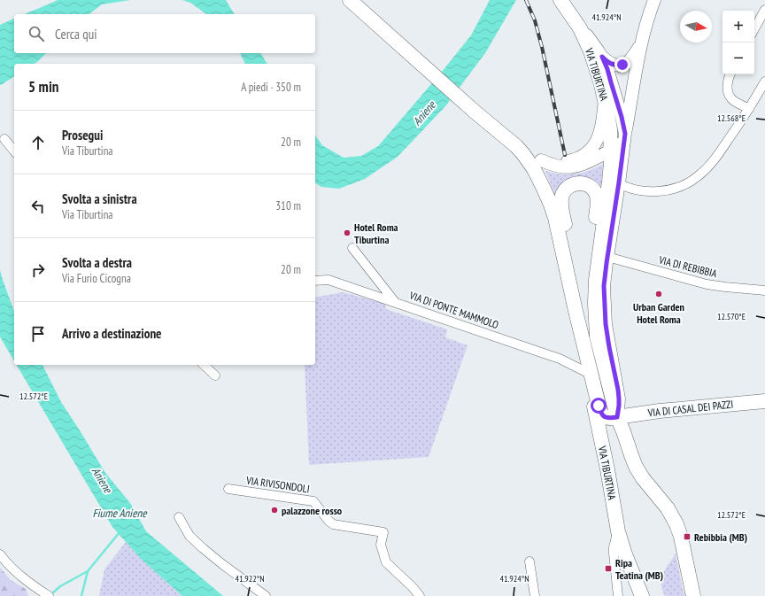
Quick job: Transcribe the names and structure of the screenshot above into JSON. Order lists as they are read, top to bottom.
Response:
{
  "streets": {
    "main road": ["VIA TIBURTINA", "VIA DI CASAL DEI PAZZI"],
    "street": ["VIA DI REBIBBIA", "VIA DI PONTE MAMMOLO", "VIA RIVISONDOLI"]
  },
  "crossings": [
    ["VIA TIBURTINA", "VIA DI REBIBBIA"],
    ["VIA TIBURTINA", "VIA DI PONTE MAMMOLO"],
    ["VIA TIBURTINA", "VIA DI CASAL DEI PAZZI"]
  ],
  "water": ["Aniene", "Fiume Aniene"],
  "places": {
    "other": ["Hotel Roma Tiburtina", "Urban Garden Hotel Roma", "palazzone rosso"],
    "transit": ["Rebibbia (MB)", "Ripa Teatina (MB)"]
  },
  "north": "right",
  "page": {
    "map_buttons": ["+", "−"],
    "search": "Cerca qui",
    "heading": ["5 min", "A piedi · 350 m"],
    "list": [
      ["Prosegui", "Via Tiburtina", "20 m"],
      ["Svolta a sinistra", "Via Tiburtina", "310 m"],
      ["Svolta a destra", "Via Furio Cicogna", "20 m"],
      "Arrivo a destinazione"
    ]
  },
  "coordinates": [
    "41.924°N",
    "12.568°E",
    "12.570°E",
    "12.572°E",
    "41.922°N"
  ]
}
